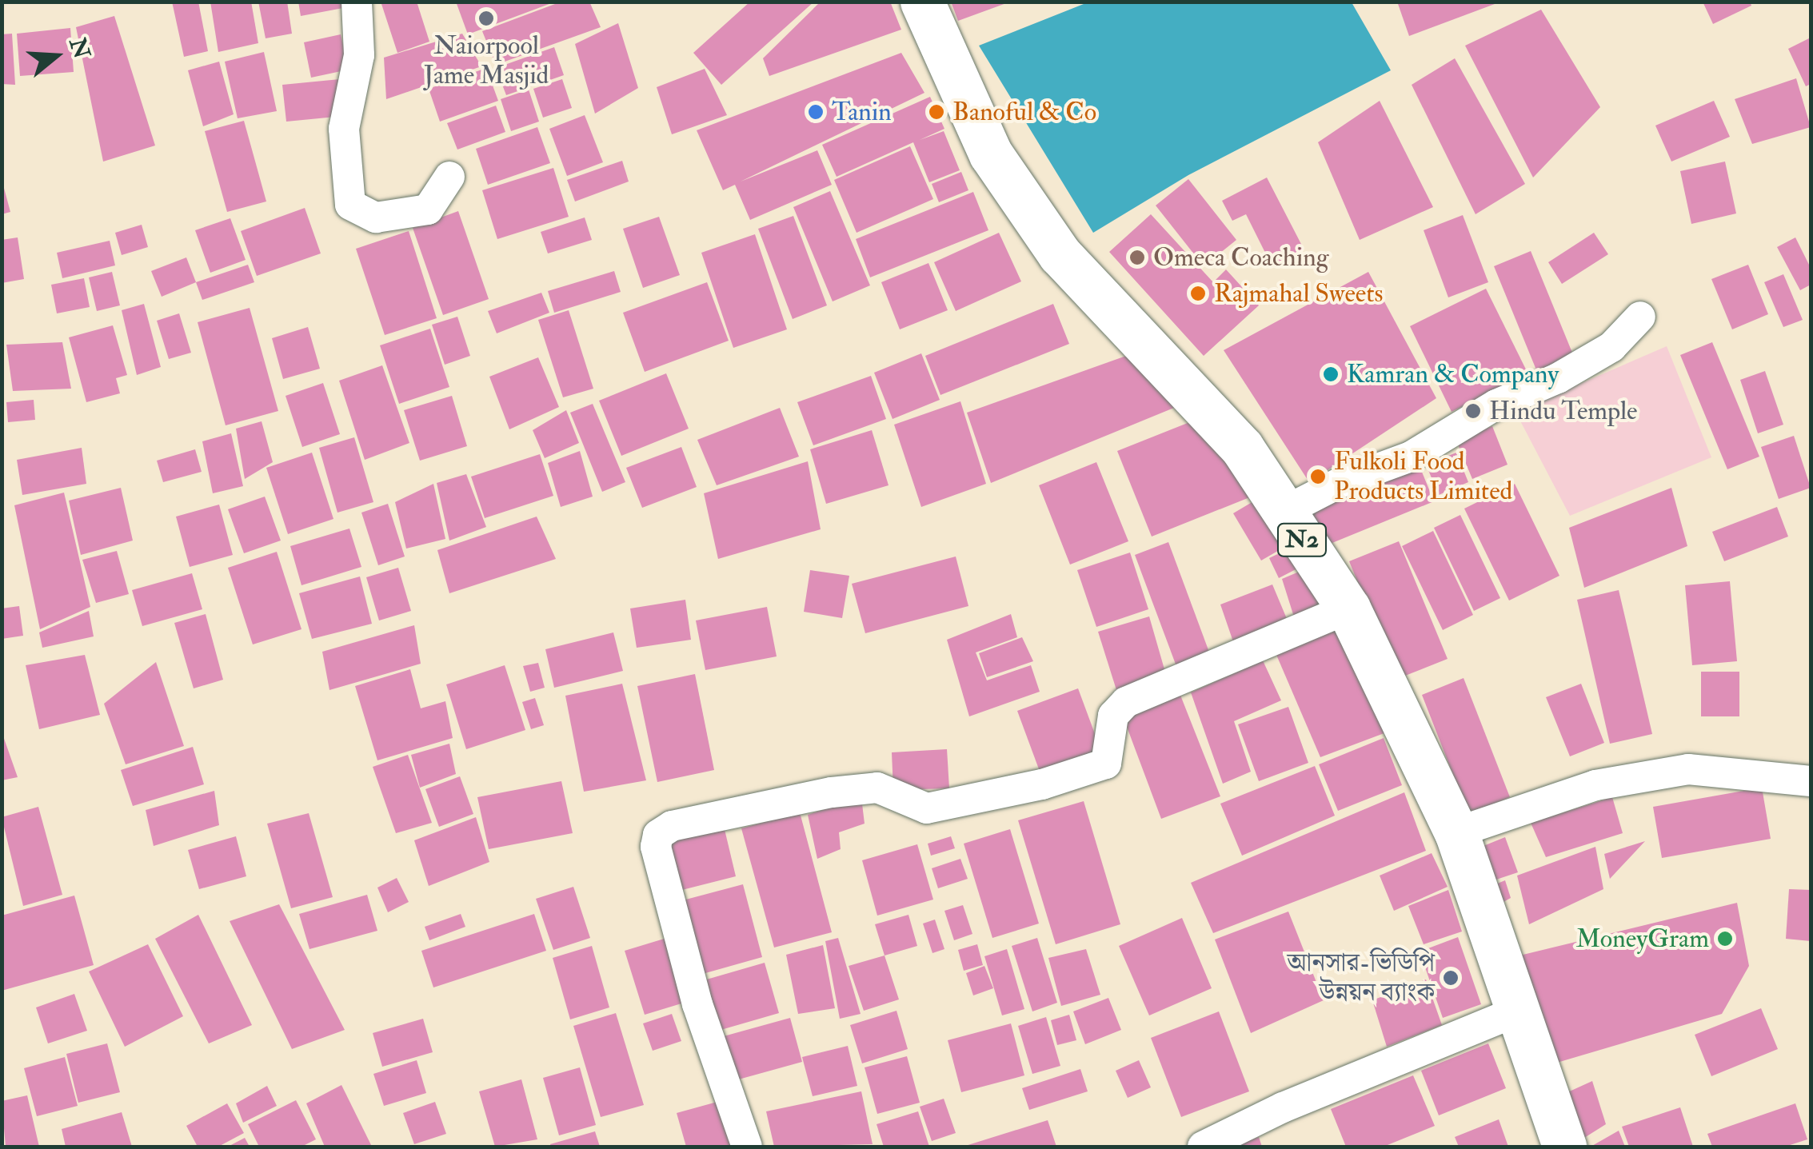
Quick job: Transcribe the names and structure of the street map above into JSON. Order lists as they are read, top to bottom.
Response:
{
  "streets": {
    "highway": ["N2"]
  },
  "places": [
    "Naiorpool Jame Masjid",
    "Tanin",
    "Banoful & Co",
    "Omeca Coaching",
    "Rajmahal Sweets",
    "Kamran & Company",
    "Hindu Temple",
    "Fulkoli Food Products Limited",
    "MoneyGram",
    "আনসার-ভিডিপি উন্নয়ন ব্যাংক"
  ],
  "north": "right"
}
